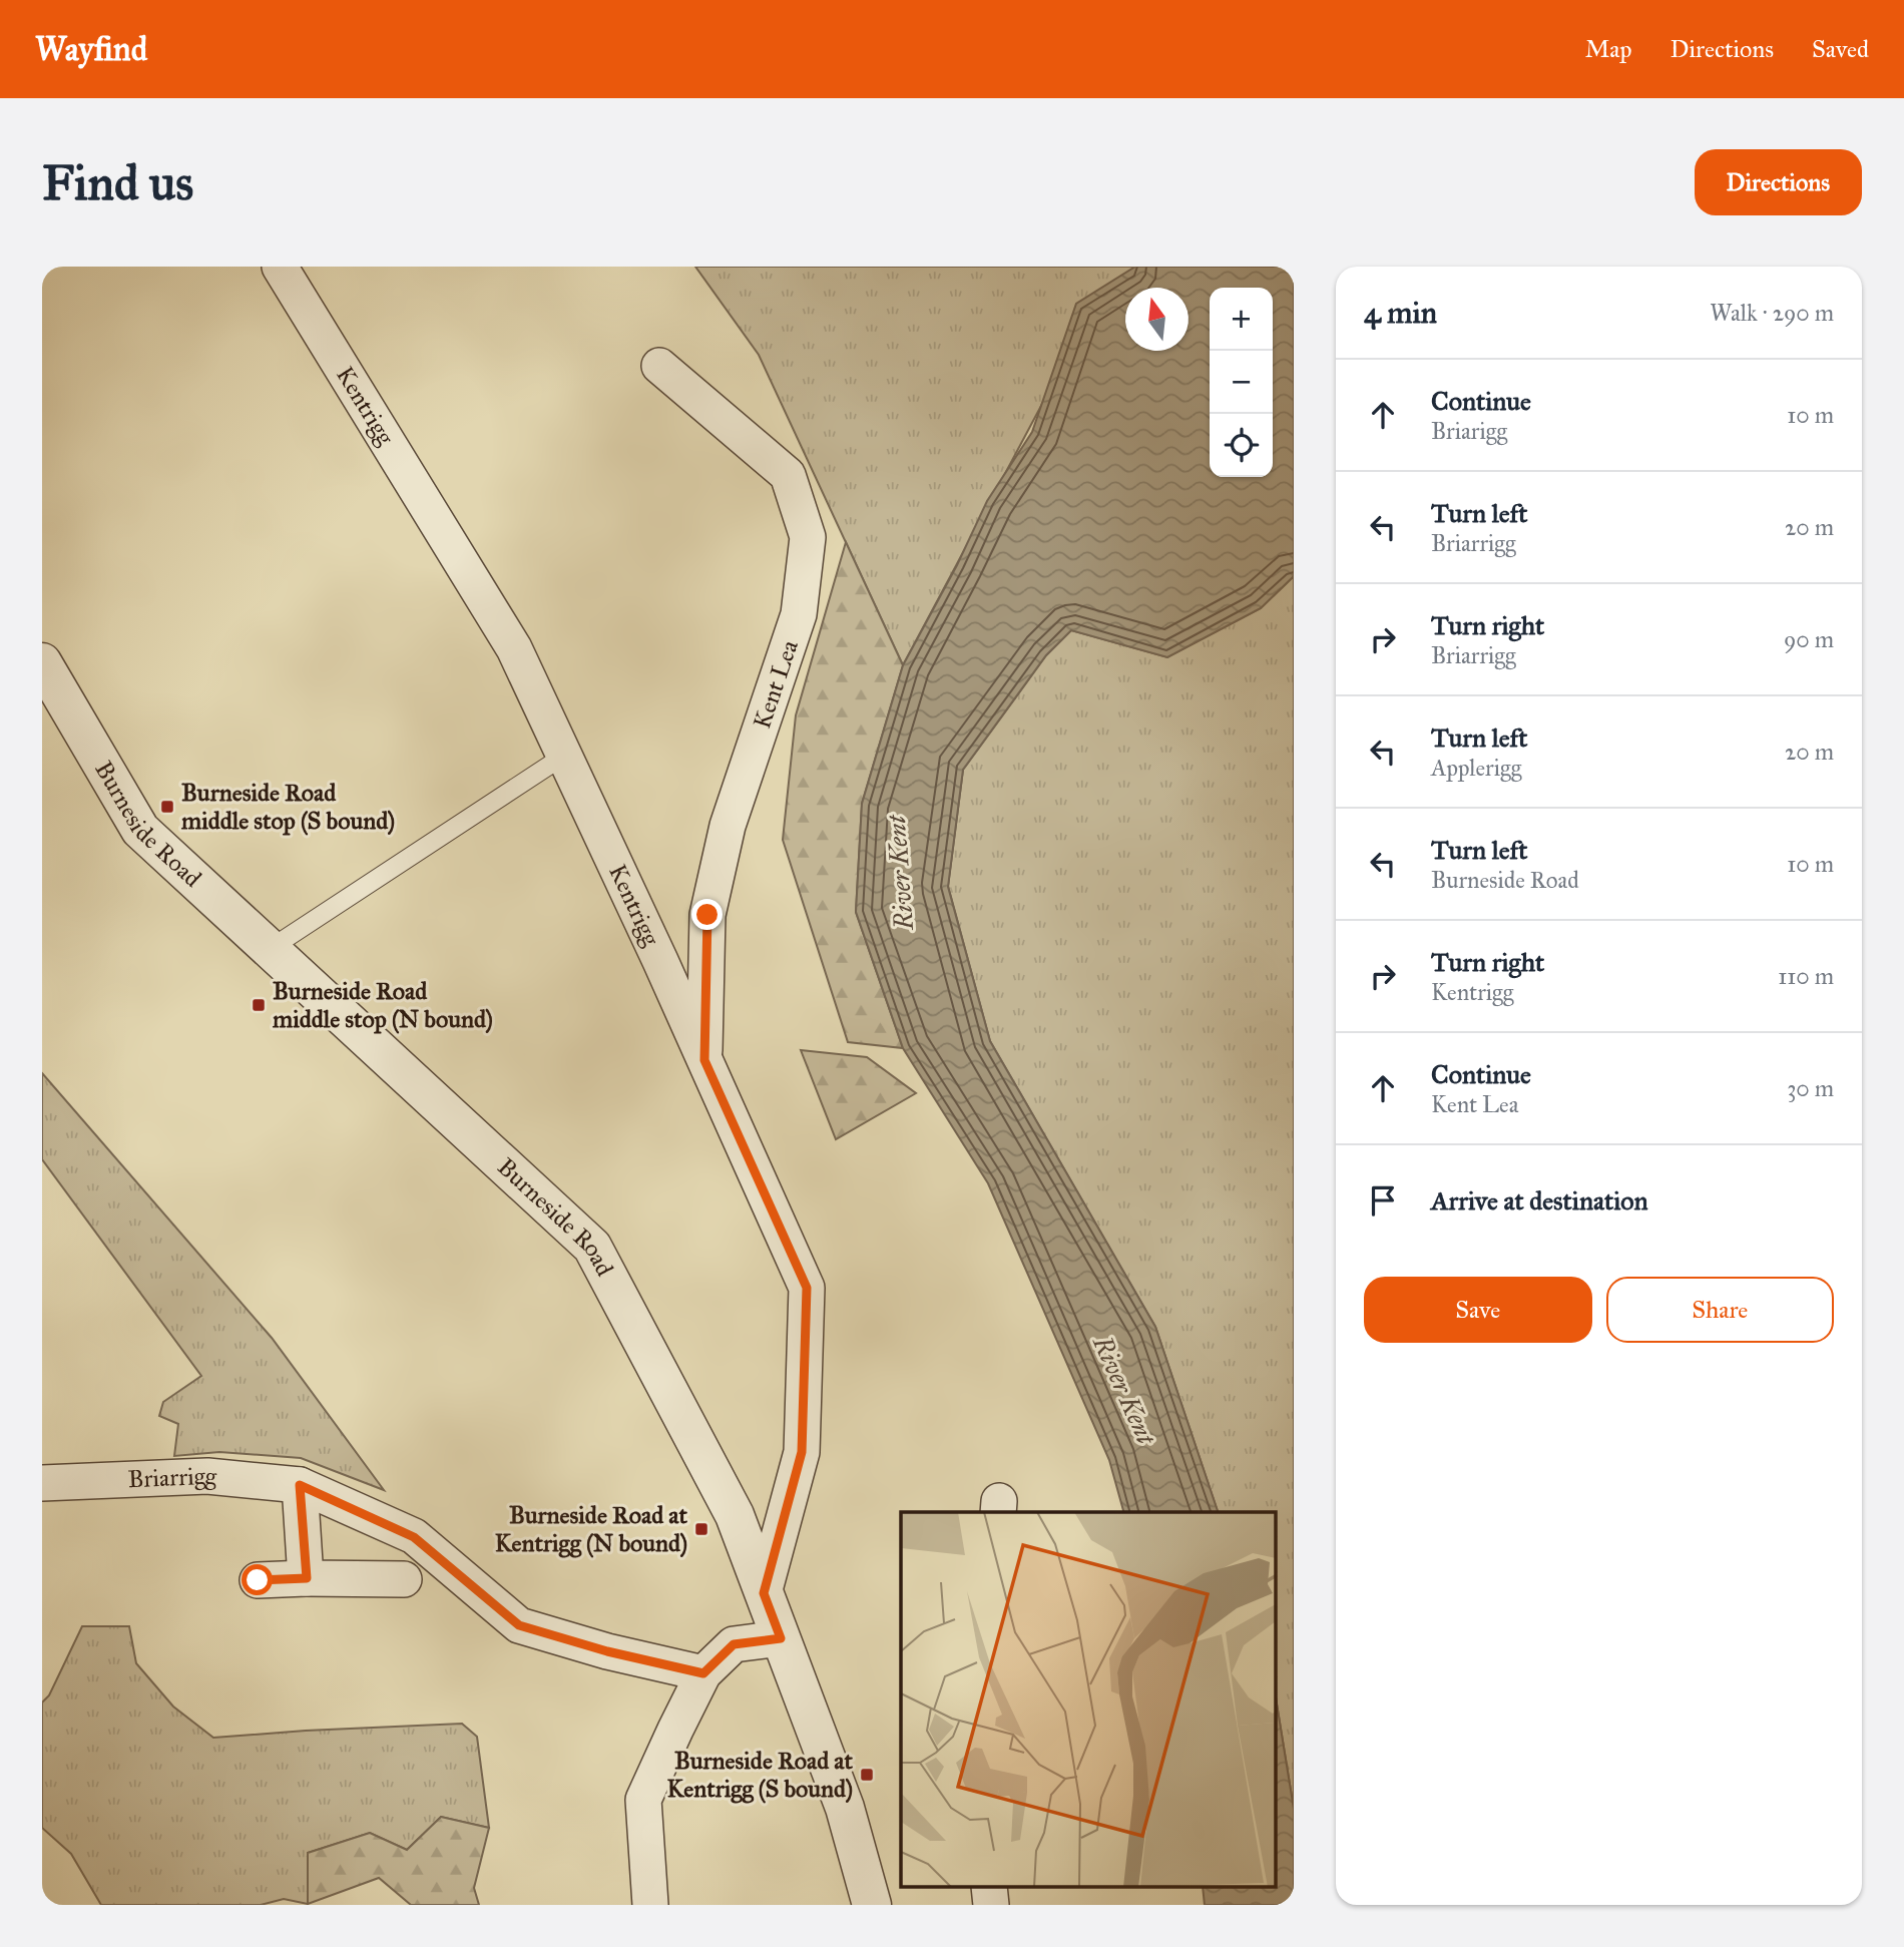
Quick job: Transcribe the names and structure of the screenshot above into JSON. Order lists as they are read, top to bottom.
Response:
{
  "streets": {
    "street": [
      "Kentrigg",
      "Kent Lea",
      "Burneside Road",
      "Briarrigg"
    ]
  },
  "crossings": [
    ["Kentrigg", "Kent Lea"],
    ["Kentrigg", "Burneside Road"]
  ],
  "water": ["River Kent"],
  "places": {
    "transit": [
      "Burneside Road middle stop (S bound)",
      "Burneside Road middle stop (N bound)",
      "Burneside Road at Kentrigg (N bound)",
      "Burneside Road at Kentrigg (S bound)"
    ]
  },
  "north": "top",
  "page": {
    "header": "Wayfind",
    "nav": ["Map", "Directions", "Saved"],
    "buttons": [
      "Directions",
      ["Save", "Share"]
    ],
    "title": "Find us",
    "heading": ["4 min", "Walk · 290 m"],
    "map_buttons": ["+", "−"],
    "list": [
      ["Continue", "Briarigg", "10 m"],
      ["Turn left", "Briarrigg", "20 m"],
      ["Turn right", "Briarrigg", "90 m"],
      ["Turn left", "Applerigg", "20 m"],
      ["Turn left", "Burneside Road", "10 m"],
      ["Turn right", "Kentrigg", "110 m"],
      ["Continue", "Kent Lea", "30 m"],
      "Arrive at destination"
    ]
  }
}
